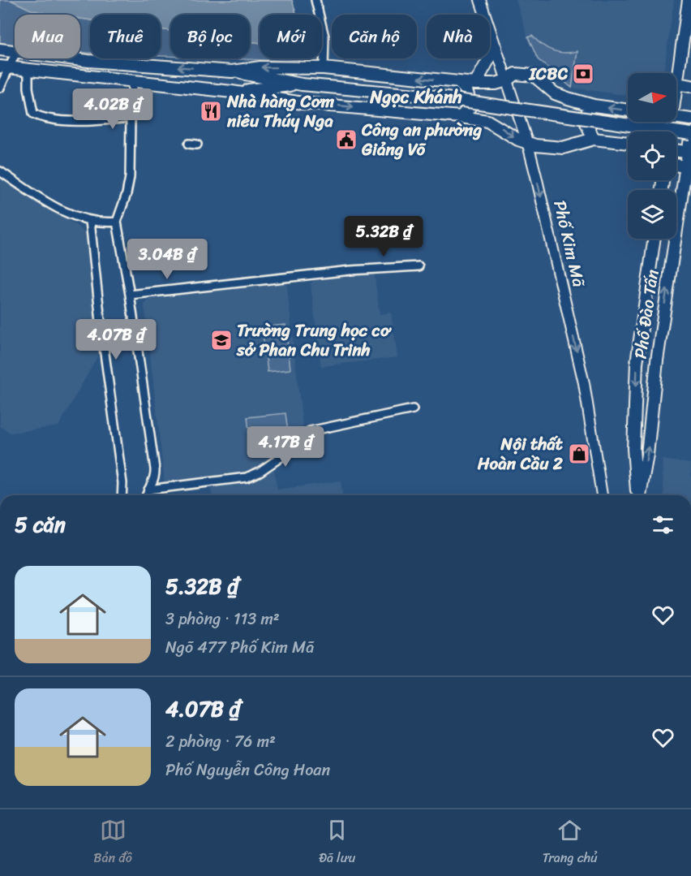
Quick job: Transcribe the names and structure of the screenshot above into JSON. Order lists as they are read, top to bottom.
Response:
{
  "streets": {
    "main road": ["Phố Kim Mã", "Phố Đào Tấn"]
  },
  "one_way": ["Phố Kim Mã"],
  "districts": ["Ngọc Khánh"],
  "places": {
    "bank": ["ICBC"],
    "restaurant": ["Nhà hàng Cơm niêu Thúy Nga"],
    "public building": ["Công an phường Giảng Võ"],
    "school or university": ["Trường Trung học cơ sở Phan Chu Trinh"],
    "shop": ["Nội thất Hoàn Cầu 2"]
  },
  "north": "right",
  "page": {
    "chip": [
      "Mua",
      "Thuê",
      "Bộ lọc",
      "Mới",
      "Căn hộ",
      "Nhà"
    ],
    "price": [
      "4.02B ₫",
      "5.32B ₫",
      "3.04B ₫",
      "4.07B ₫",
      "4.17B ₫"
    ],
    "heading": "5 căn",
    "list": [
      {
        "name": "5.32B ₫",
        "note": "3 phòng · 113 m² · Ngõ 477 Phố Kim Mã"
      },
      {
        "name": "4.07B ₫",
        "note": "2 phòng · 76 m² · Phố Nguyễn Công Hoan"
      }
    ],
    "tabs": ["Bản đồ", "Đã lưu", "Trang chủ"]
  }
}
